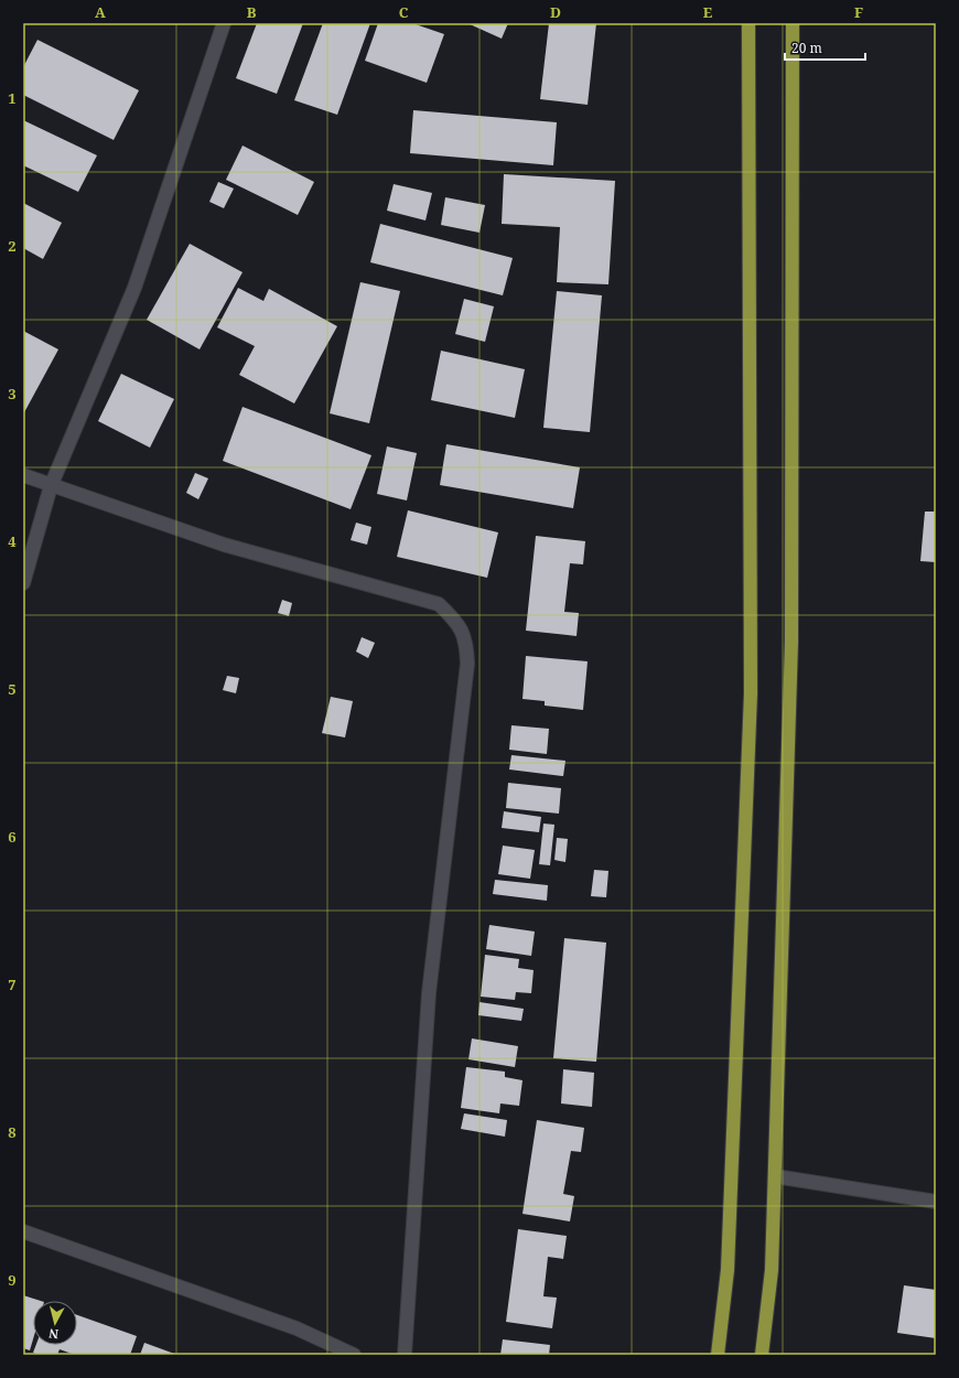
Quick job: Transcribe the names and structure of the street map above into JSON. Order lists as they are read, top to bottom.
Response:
{
  "scale_bar": "20 m",
  "north": "bottom",
  "grid": {
    "columns": [
      "A",
      "B",
      "C",
      "D",
      "E",
      "F"
    ],
    "rows": [
      "1",
      "2",
      "3",
      "4",
      "5",
      "6",
      "7",
      "8",
      "9"
    ]
  }
}
